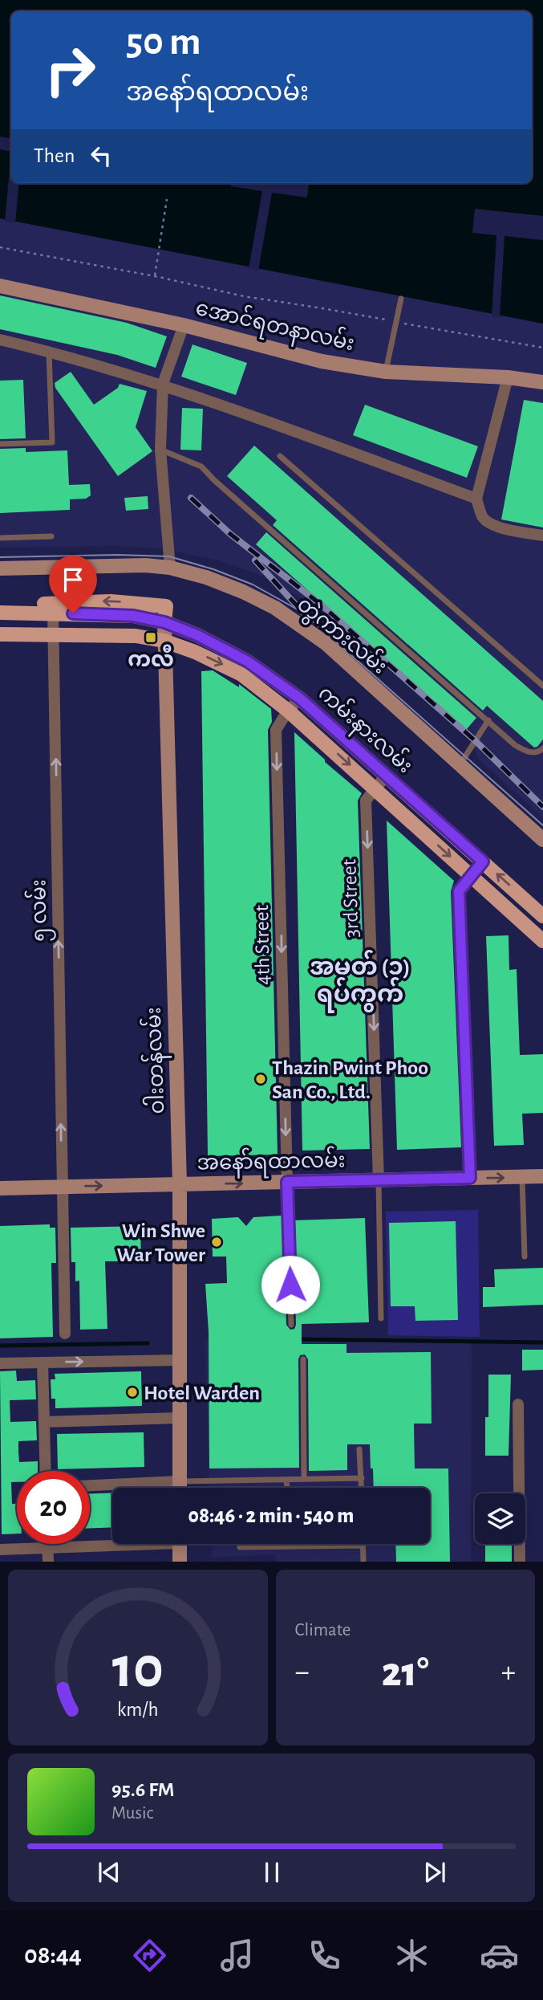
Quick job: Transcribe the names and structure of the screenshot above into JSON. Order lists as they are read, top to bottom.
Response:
{
  "streets": {
    "main road": [
      "အောင်ရတနာလမ်း",
      "တွဲကားလမ်း",
      "ကမ်းနားလမ်း",
      "ဝါးတန်လမ်း",
      "အနော်ရထာလမ်း"
    ],
    "street": ["3rd Street", "၅ လမ်း", "4th Street"]
  },
  "crossings": [
    ["ကမ်းနားလမ်း", "3rd Street"],
    ["ကမ်းနားလမ်း", "၅ လမ်း"],
    ["ကမ်းနားလမ်း", "4th Street"],
    ["ကမ်းနားလမ်း", "ဝါးတန်လမ်း"],
    ["3rd Street", "အနော်ရထာလမ်း"],
    ["၅ လမ်း", "အနော်ရထာလမ်း"],
    ["4th Street", "အနော်ရထာလမ်း"],
    ["ဝါးတန်လမ်း", "အနော်ရထာလမ်း"]
  ],
  "one_way": ["၅ လမ်း", "4th Street", "အနော်ရထာလမ်း"],
  "districts": ["အမှတ် (၁) ရပ်ကွက်"],
  "places": {
    "transit": ["ကလီ"],
    "other": ["Thazin Pwint Phoo San Co., Ltd.", "Win Shwe War Tower", "Hotel Warden"]
  },
  "page": {
    "turn": ["50 m", "အနော်ရထာလမ်း"],
    "then": "Then",
    "limit": "20",
    "trip": "08:46 · 2 min · 540 m",
    "tile": "Climate",
    "heat": ["−", "21°", "+"],
    "song": ["95.6 FM", "Music"],
    "tabs": "08:44",
    "gauge": ["10", "km/h"]
  }
}
